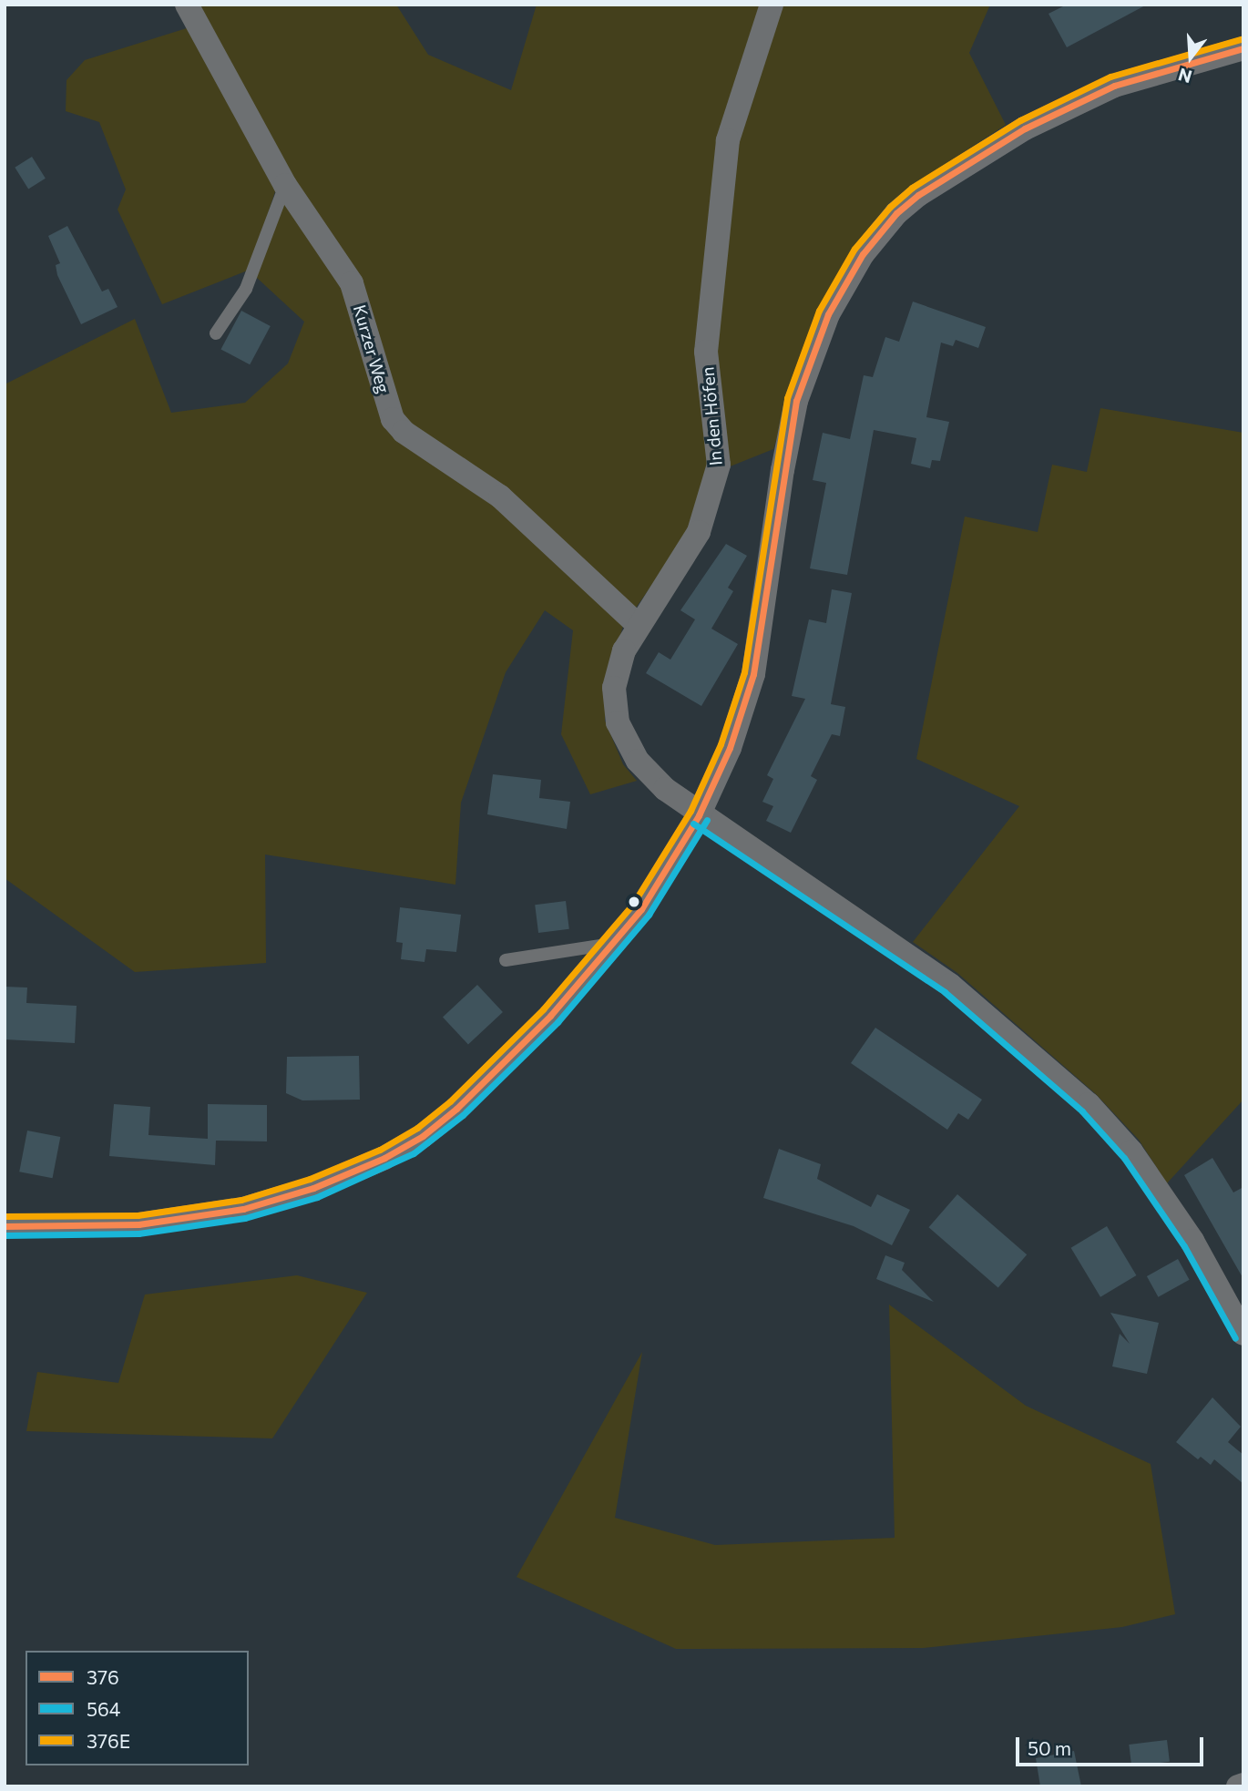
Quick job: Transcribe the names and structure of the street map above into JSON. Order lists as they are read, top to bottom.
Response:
{
  "streets": {
    "street": ["Kurzer Weg", "In den Höfen"]
  },
  "crossings": [
    ["Kurzer Weg", "In den Höfen"]
  ],
  "lines": ["transit line 376E", "transit line 376", "transit line 564"],
  "legend": ["376", "564", "376E"],
  "scale_bar": "50 m",
  "north": "bottom"
}
